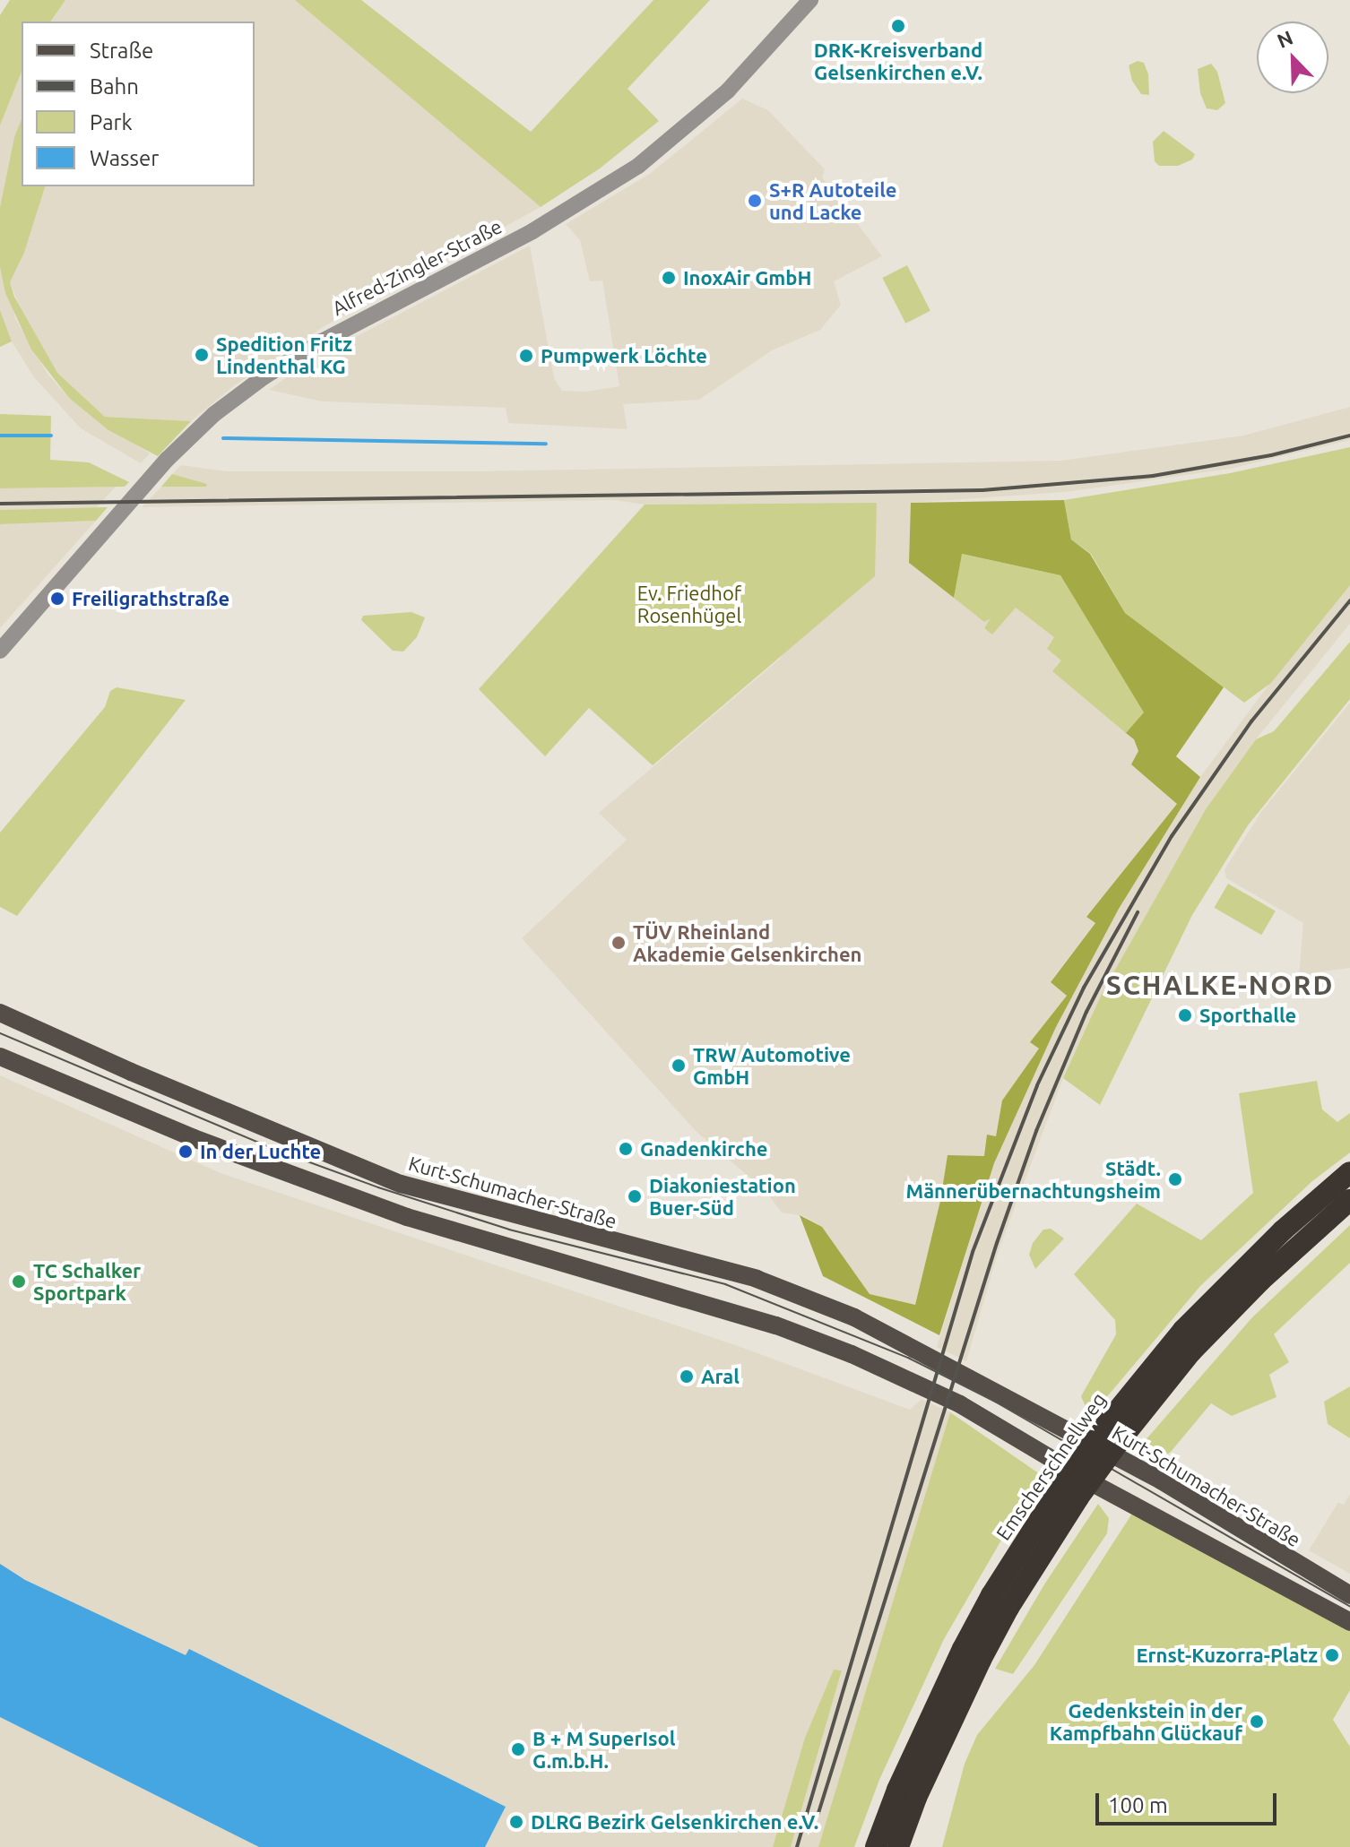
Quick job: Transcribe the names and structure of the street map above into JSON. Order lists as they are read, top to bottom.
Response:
{
  "streets": {
    "highway": ["Emscherschnellweg"],
    "main road": ["Kurt-Schumacher-Straße"],
    "street": ["Alfred-Zingler-Straße"]
  },
  "districts": ["SCHALKE-NORD"],
  "parks": ["Ev. Friedhof Rosenhügel"],
  "places": [
    "DRK-Kreisverband Gelsenkirchen e.V.",
    "S+R Autoteile und Lacke",
    "InoxAir GmbH",
    "Spedition Fritz Lindenthal KG",
    "Pumpwerk Löchte",
    "Freiligrathstraße",
    "TÜV Rheinland Akademie Gelsenkirchen",
    "Sporthalle",
    "TRW Automotive GmbH",
    "Gnadenkirche",
    "In der Luchte",
    "Städt. Männerübernachtungsheim",
    "Diakoniestation Buer-Süd",
    "TC Schalker Sportpark",
    "Aral",
    "Ernst-Kuzorra-Platz",
    "Gedenkstein in der Kampfbahn Glückauf",
    "B + M SuperIsol G.m.b.H.",
    "DLRG Bezirk Gelsenkirchen e.V."
  ],
  "legend": [
    "Straße",
    "Bahn",
    "Park",
    "Wasser"
  ],
  "scale_bar": "100 m",
  "north": "top left"
}
